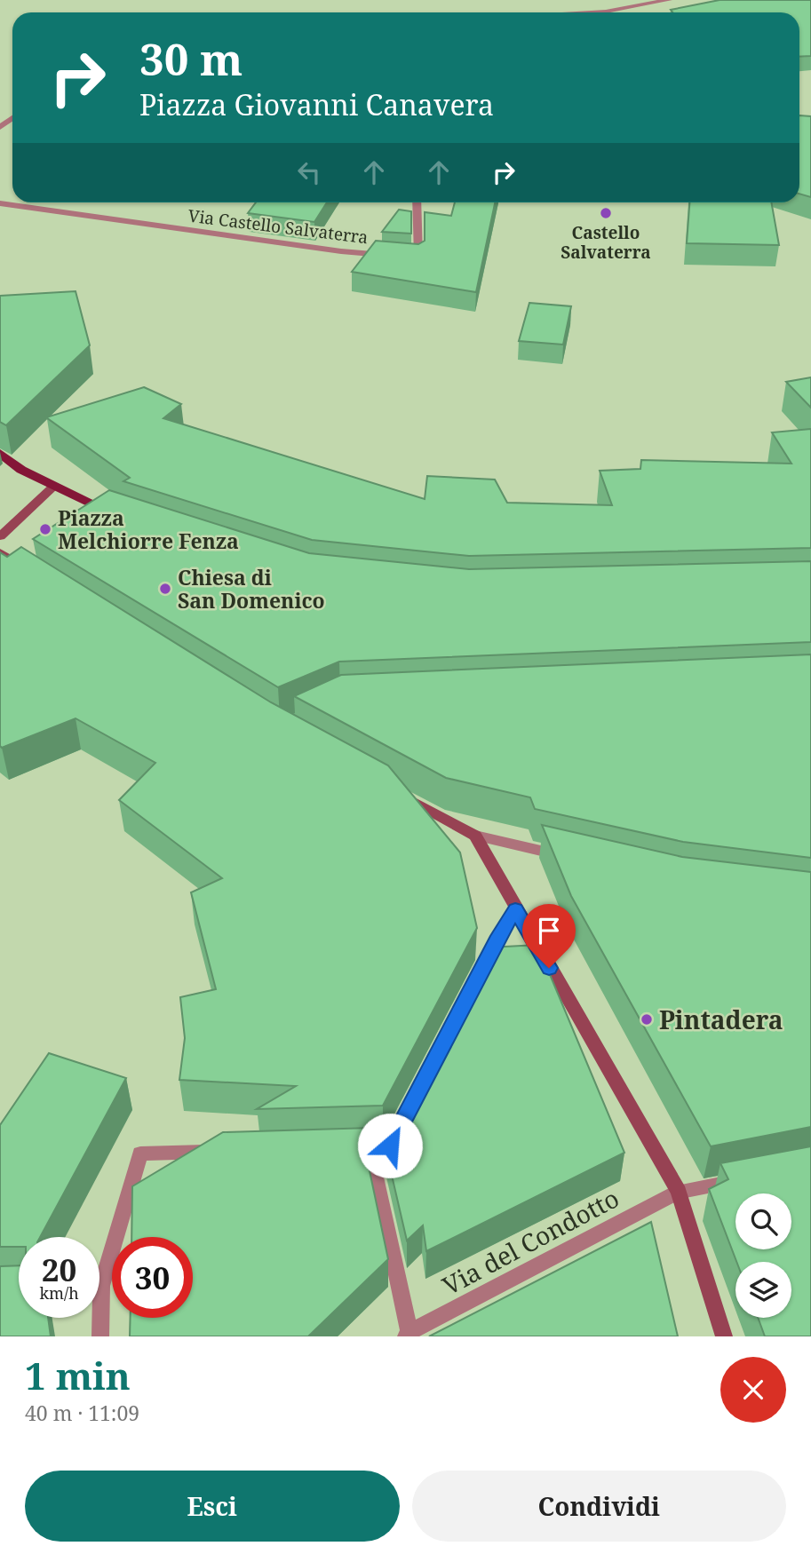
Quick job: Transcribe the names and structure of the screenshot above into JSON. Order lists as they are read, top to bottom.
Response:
{
  "streets": {
    "street": ["Via Castello Salvaterra", "Via del Condotto"]
  },
  "places": [
    "Castello Salvaterra",
    "Piazza Melchiorre Fenza",
    "Chiesa di San Domenico",
    "Pintadera"
  ],
  "page": {
    "turn": ["30 m", "Piazza Giovanni Canavera"],
    "speed": "20 km/h",
    "limit": "30",
    "heading": ["1 min", "40 m · 11:09"],
    "buttons": ["Esci", "Condividi"]
  }
}
